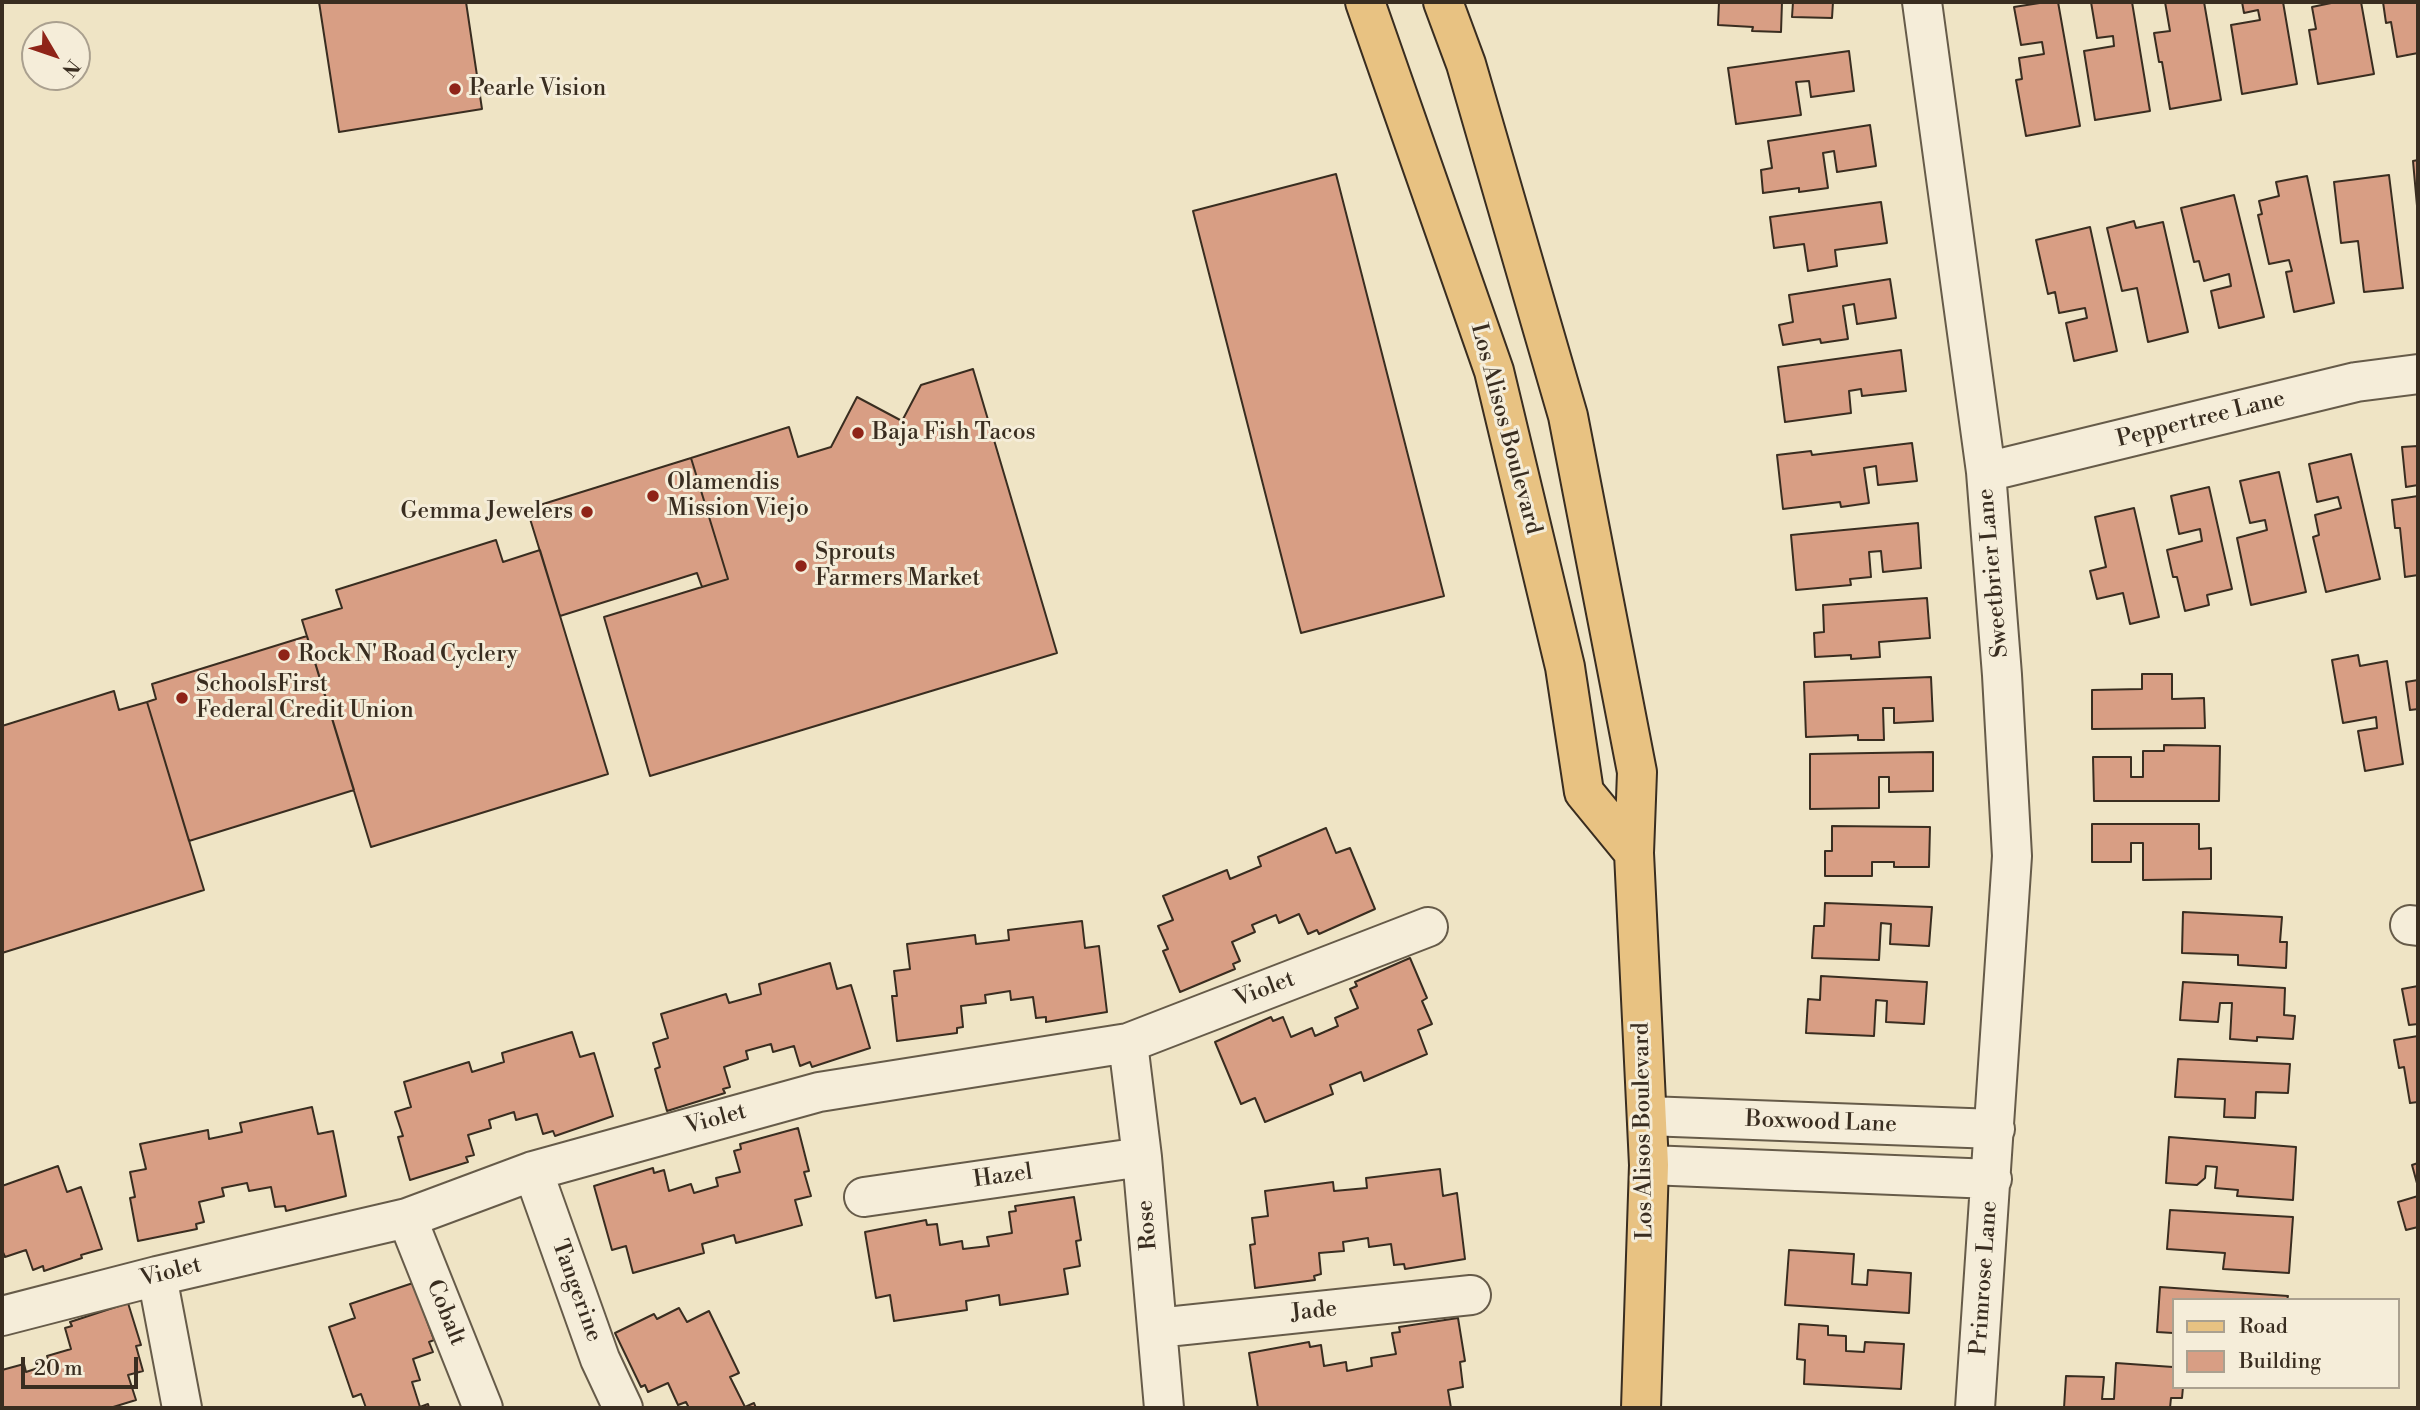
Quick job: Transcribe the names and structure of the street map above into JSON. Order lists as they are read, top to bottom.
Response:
{
  "streets": {
    "main road": ["Los Alisos Boulevard"],
    "street": [
      "Peppertree Lane",
      "Sweetbrier Lane",
      "Violet",
      "Boxwood Lane",
      "Hazel",
      "Rose",
      "Primrose Lane",
      "Tangerine",
      "Jade",
      "Cobalt"
    ]
  },
  "crossings": [
    ["Peppertree Lane", "Sweetbrier Lane"],
    ["Los Alisos Boulevard", "Boxwood Lane"],
    ["Sweetbrier Lane", "Boxwood Lane"],
    ["Sweetbrier Lane", "Primrose Lane"],
    ["Violet", "Rose"],
    ["Violet", "Tangerine"],
    ["Violet", "Cobalt"],
    ["Boxwood Lane", "Primrose Lane"],
    ["Hazel", "Rose"],
    ["Rose", "Jade"]
  ],
  "places": [
    "Pearle Vision",
    "Baja Fish Tacos",
    "Olamendis Mission Viejo",
    "Gemma Jewelers",
    "Sprouts Farmers Market",
    "Rock N' Road Cyclery",
    "SchoolsFirst Federal Credit Union"
  ],
  "legend": ["Road", "Building"],
  "scale_bar": "20 m",
  "north": "bottom right"
}
